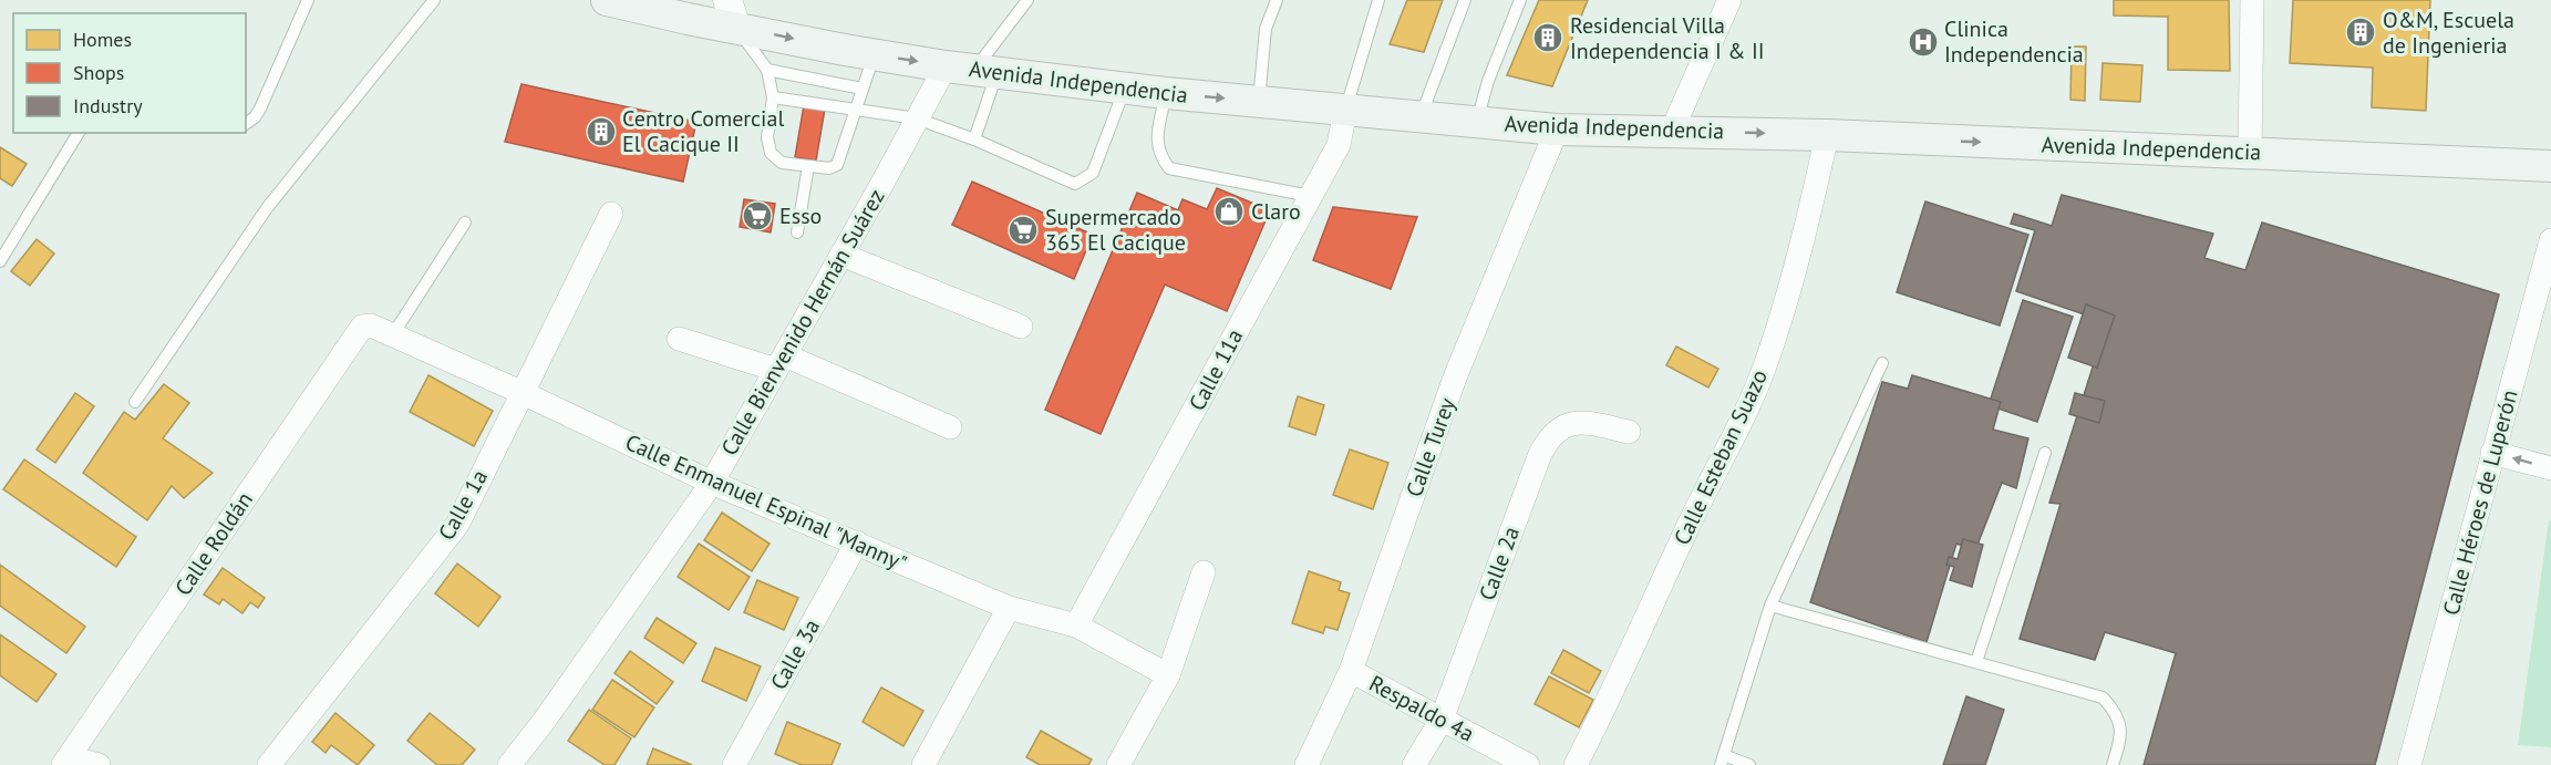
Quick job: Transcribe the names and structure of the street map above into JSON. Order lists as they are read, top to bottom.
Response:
{
  "streets": {
    "main road": ["Avenida Independencia"],
    "street": [
      "Calle Bienvenido Hernán Suárez",
      "Calle 11a",
      "Calle Turey",
      "Calle Esteban Suazo",
      "Calle Enmanuel Espinal \"Manny\"",
      "Calle Héroes de Luperón",
      "Calle 1a",
      "Calle Roldán",
      "Calle 2a",
      "Calle 3a",
      "Respaldo 4a"
    ]
  },
  "crossings": [
    ["Avenida Independencia", "Calle Bienvenido Hernán Suárez"],
    ["Avenida Independencia", "Calle 11a"],
    ["Avenida Independencia", "Calle Turey"],
    ["Avenida Independencia", "Calle Esteban Suazo"],
    ["Calle Bienvenido Hernán Suárez", "Calle Enmanuel Espinal \"Manny\""],
    ["Calle 11a", "Calle Enmanuel Espinal \"Manny\""],
    ["Calle Turey", "Respaldo 4a"],
    ["Calle Enmanuel Espinal \"Manny\"", "Calle 1a"],
    ["Calle Enmanuel Espinal \"Manny\"", "Calle Roldán"],
    ["Calle Enmanuel Espinal \"Manny\"", "Calle 3a"],
    ["Calle 2a", "Respaldo 4a"]
  ],
  "one_way": ["Avenida Independencia"],
  "places": {
    "building": ["O&M, Escuela de Ingenieria", "Residencial Villa Independencia I & II", "Centro Comercial El Cacique II"],
    "hospital": ["Clinica Independencia"],
    "shop": ["Claro"],
    "supermarket": ["Esso", "Supermercado 365 El Cacique"]
  },
  "legend": ["Homes", "Shops", "Industry"]
}
